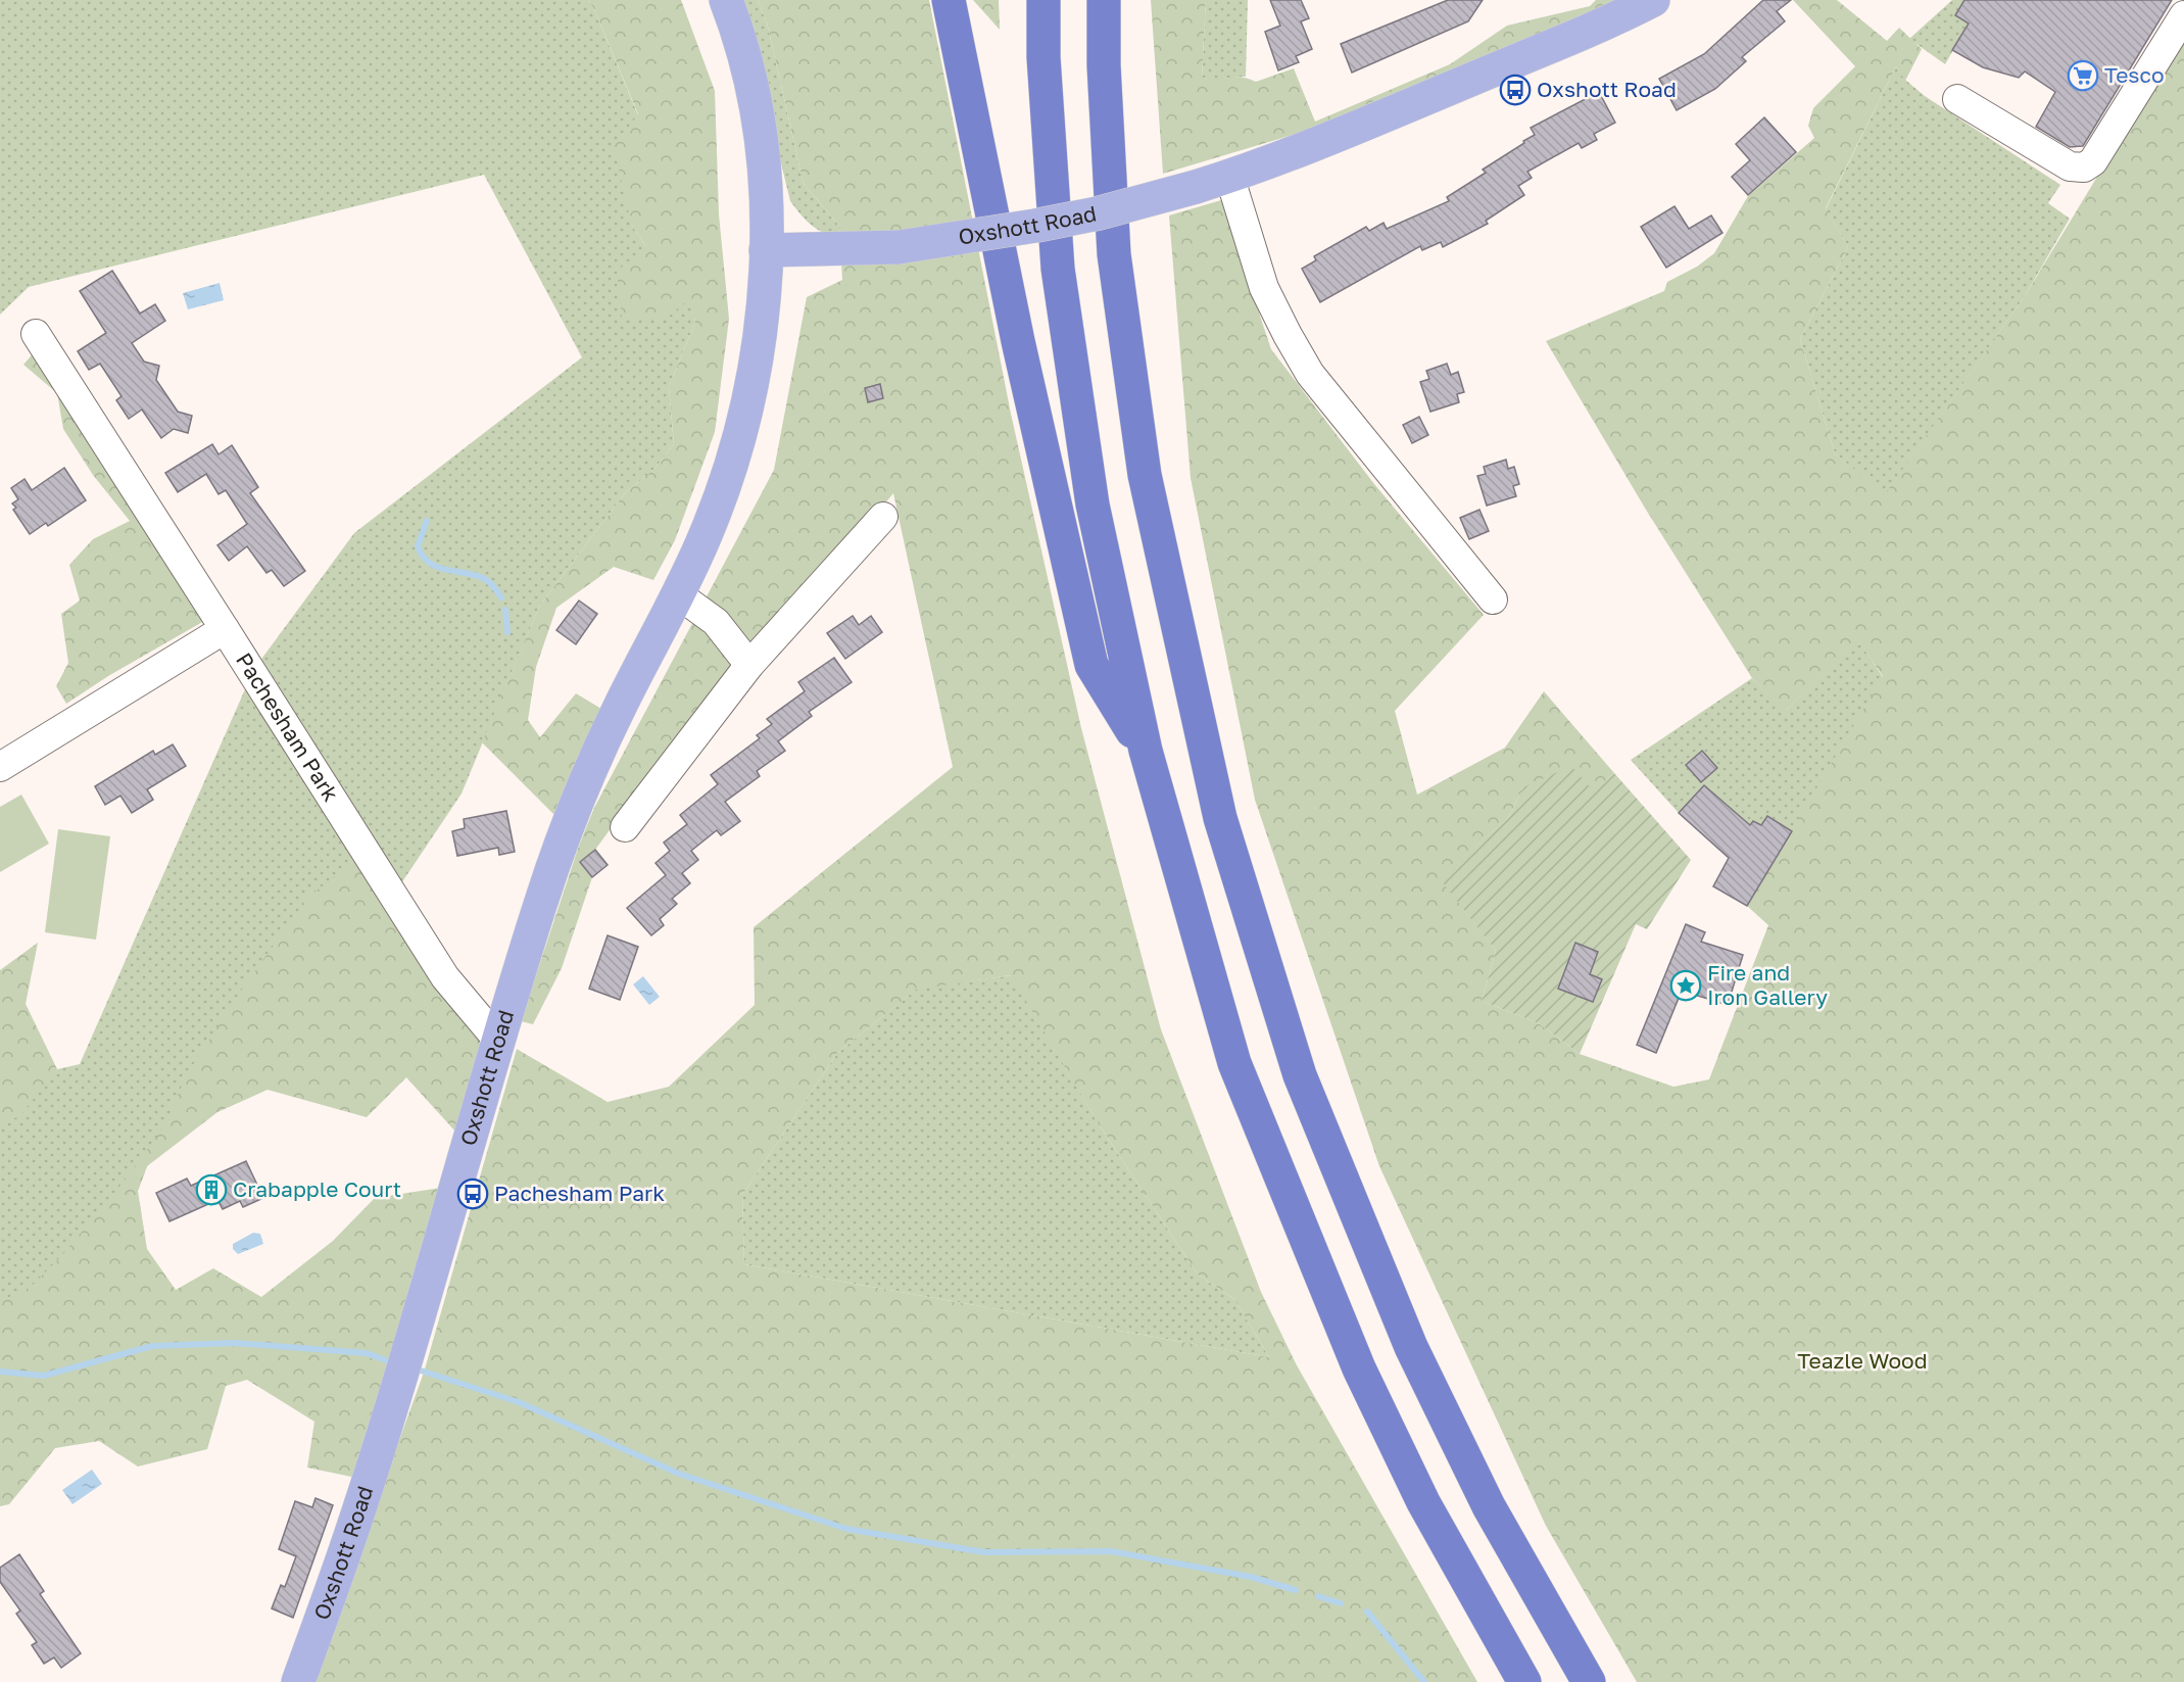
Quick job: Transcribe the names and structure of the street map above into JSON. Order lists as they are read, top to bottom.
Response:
{
  "streets": {
    "main road": ["Oxshott Road"],
    "street": ["Pachesham Park"]
  },
  "crossings": [
    ["Oxshott Road", "Pachesham Park"]
  ],
  "parks": ["Teazle Wood"],
  "places": {
    "supermarket": ["Tesco"],
    "bus stop": ["Oxshott Road", "Pachesham Park"],
    "place": ["Fire and Iron Gallery"],
    "building": ["Crabapple Court"]
  }
}
